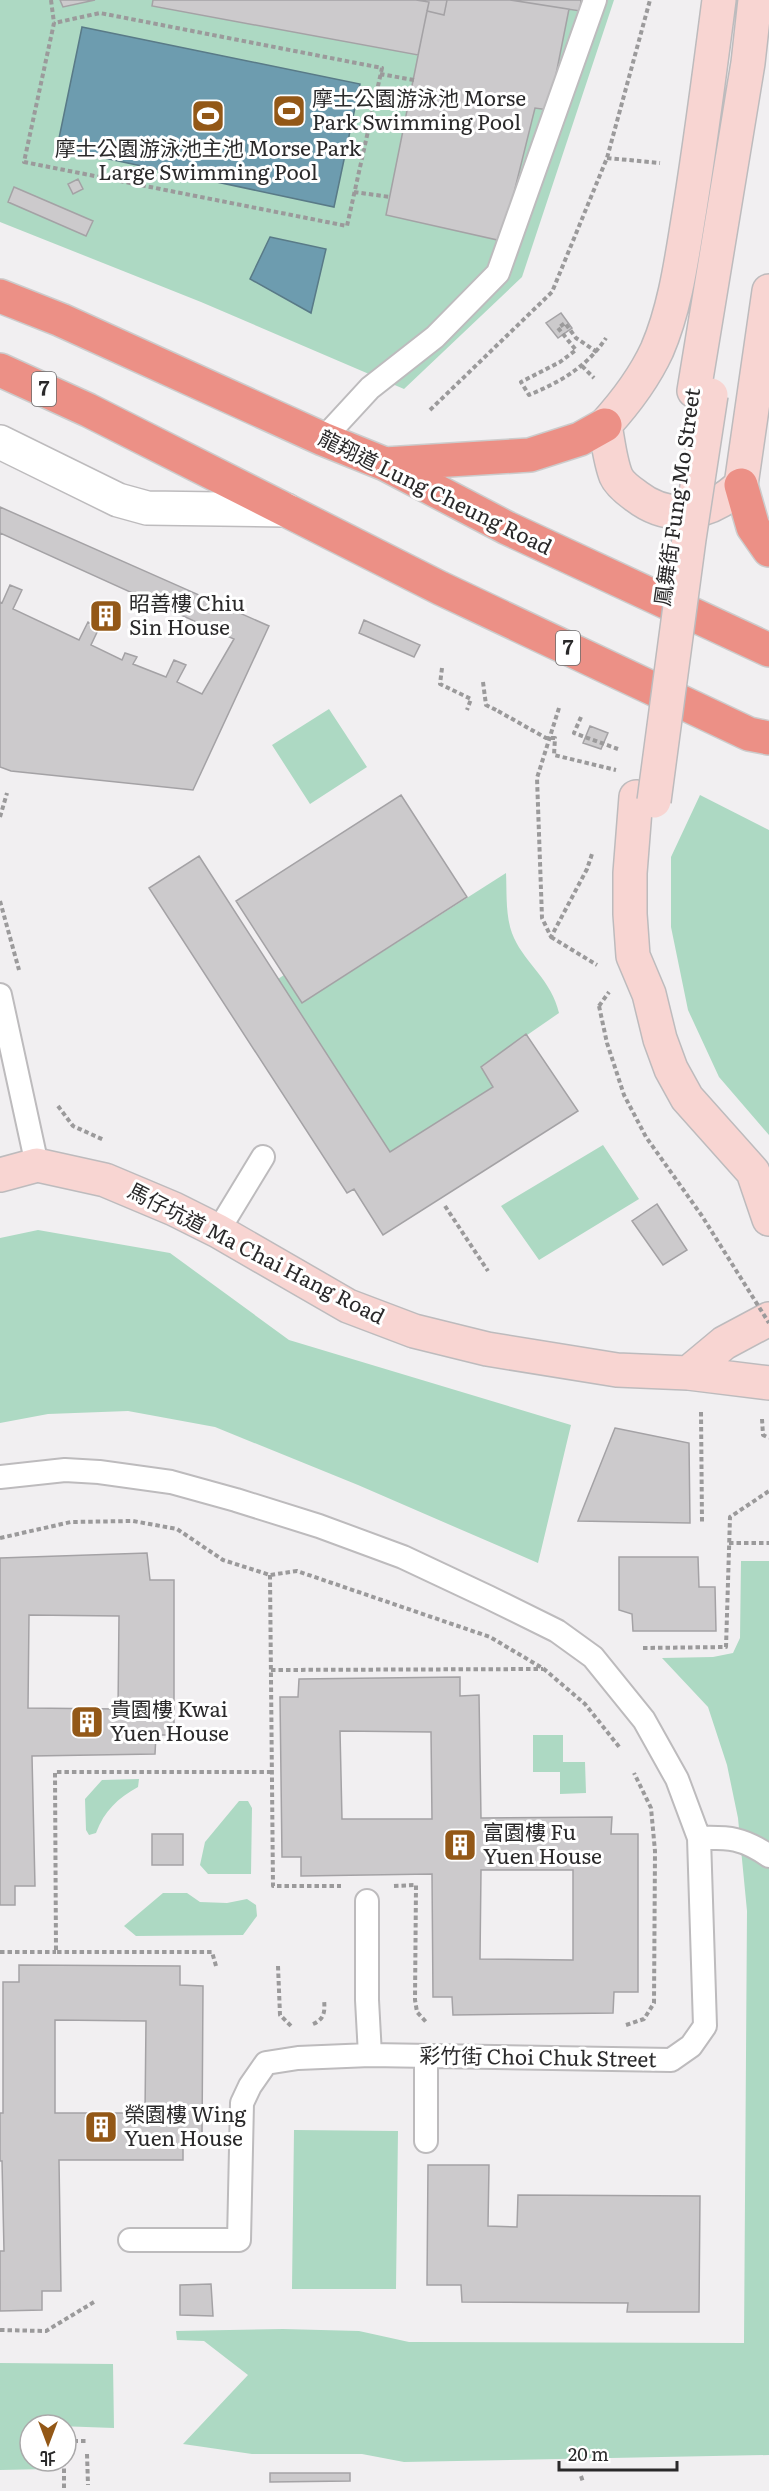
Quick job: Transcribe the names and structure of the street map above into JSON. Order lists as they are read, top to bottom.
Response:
{
  "streets": {
    "highway": ["7", "龍翔道 Lung Cheung Road"],
    "main road": ["鳳舞街 Fung Mo Street", "馬仔坑道 Ma Chai Hang Road"],
    "lane": ["彩竹街 Choi Chuk Street"]
  },
  "places": {
    "sports": ["摩士公園游泳池 Morse Park Swimming Pool", "摩士公園游泳池主池 Morse Park Large Swimming Pool"],
    "building": [
      "昭善樓 Chiu Sin House",
      "貴園樓 Kwai Yuen House",
      "富園樓 Fu Yuen House",
      "榮園樓 Wing Yuen House"
    ]
  },
  "scale_bar": "20 m",
  "north": "bottom"
}
